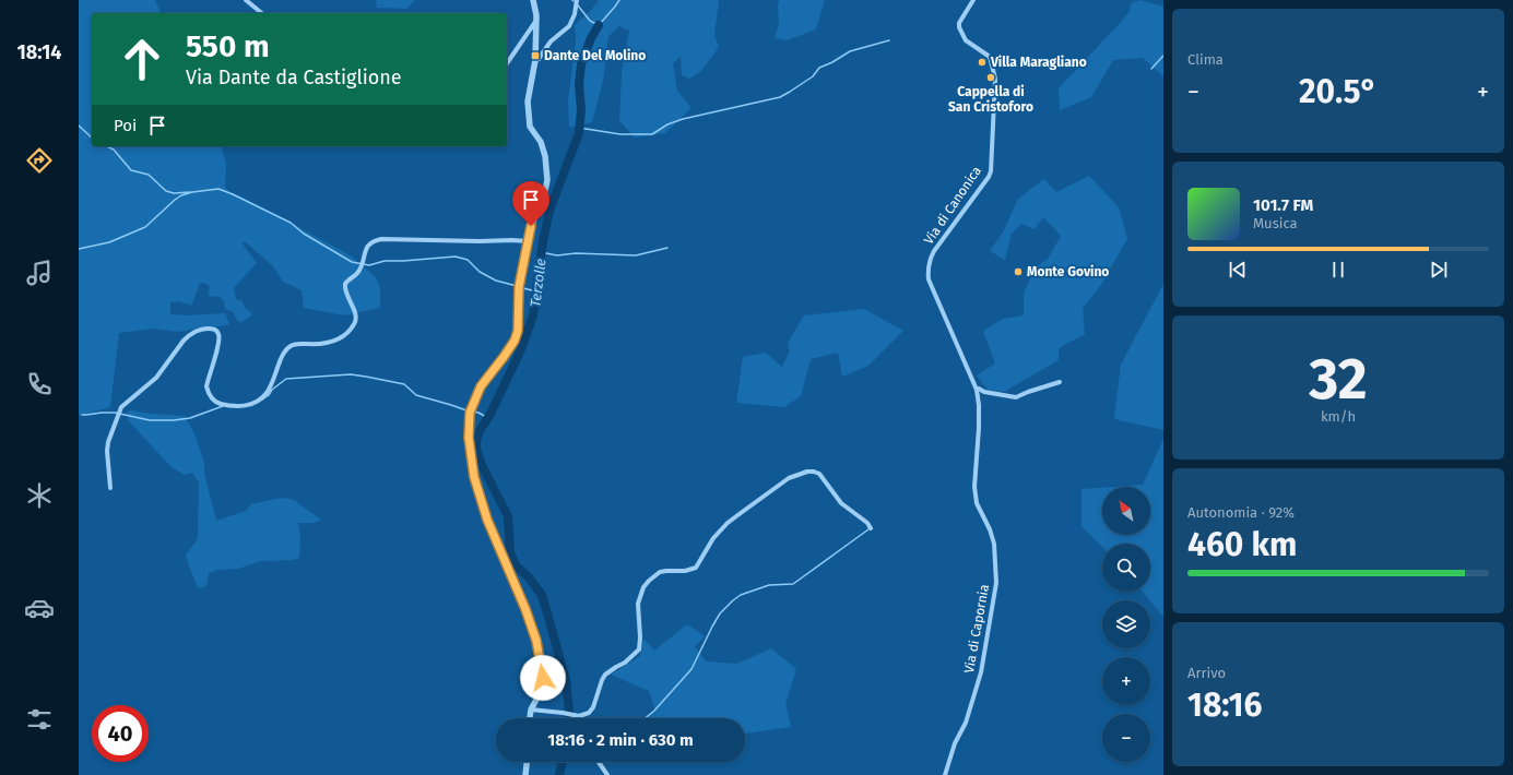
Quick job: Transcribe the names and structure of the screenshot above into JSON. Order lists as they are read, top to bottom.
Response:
{
  "streets": {
    "street": ["Via di Canonica", "Via di Capornia"]
  },
  "crossings": [
    ["Via di Canonica", "Via di Capornia"]
  ],
  "water": ["Terzolle"],
  "places": {
    "transit": ["Dante Del Molino"],
    "other": ["Villa Maragliano", "Cappella di San Cristoforo", "Monte Govino"]
  },
  "north": "top left",
  "page": {
    "tabs": "18:14",
    "tile": [
      "Clima",
      ["32", "km/h"],
      ["Autonomia · 92%", "460 km"],
      ["Arrivo", "18:16"]
    ],
    "turn": ["550 m", "Via Dante da Castiglione"],
    "heat": ["−", "20.5°", "+"],
    "then": "Poi",
    "song": ["101.7 FM", "Musica"],
    "map_buttons": ["+", "−"],
    "limit": "40",
    "trip": "18:16 · 2 min · 630 m"
  }
}
